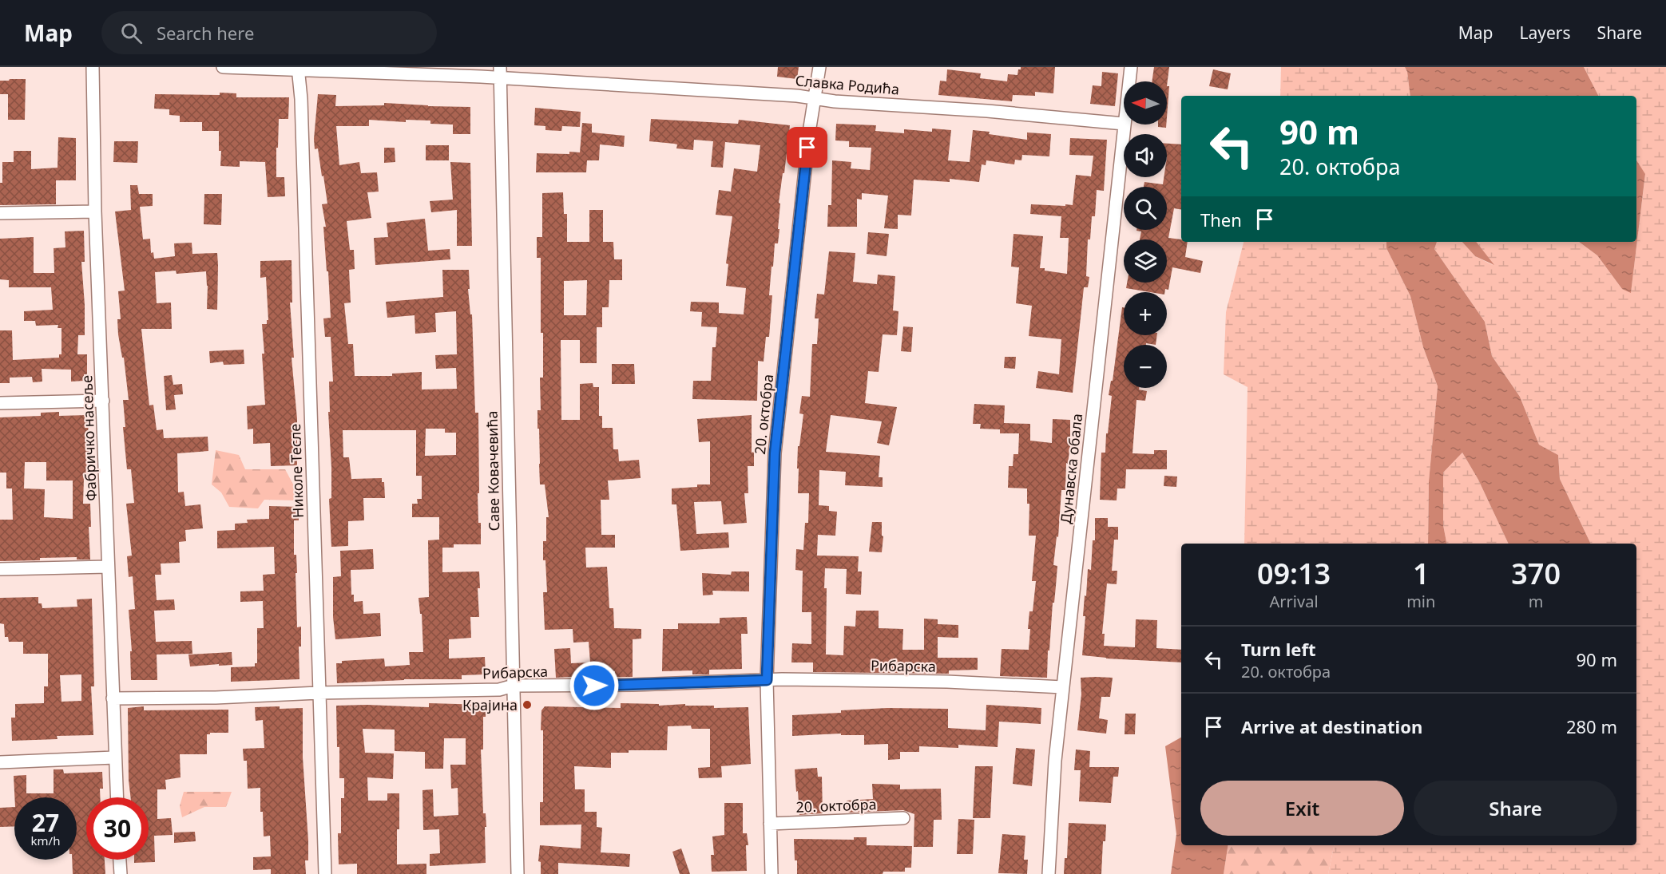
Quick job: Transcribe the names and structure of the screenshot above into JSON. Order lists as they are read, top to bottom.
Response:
{
  "streets": {
    "street": [
      "Славка Родића",
      "20. октобра",
      "Фабричко насеље",
      "Дунавска обала",
      "Николе Тесле",
      "Саве Ковачевића",
      "Рибарска"
    ]
  },
  "crossings": [
    ["Славка Родића", "20. октобра"],
    ["Славка Родића", "Дунавска обала"],
    ["Славка Родића", "Николе Тесле"],
    ["Славка Родића", "Саве Ковачевића"],
    ["20. октобра", "Рибарска"],
    ["Фабричко насеље", "Рибарска"],
    ["Дунавска обала", "Рибарска"],
    ["Николе Тесле", "Рибарска"],
    ["Саве Ковачевића", "Рибарска"]
  ],
  "places": ["Крајина"],
  "north": "left",
  "page": {
    "header": "Map",
    "search": "Search here",
    "nav": ["Map", "Layers", "Share"],
    "map_buttons": ["+", "−"],
    "turn": ["90 m", "20. октобра"],
    "then": "Then",
    "eta": [
      "09:13",
      "Arrival",
      "1",
      "min",
      "370",
      "m"
    ],
    "list": [
      {
        "name": "Turn left",
        "note": "20. октобра",
        "value": "90 m"
      },
      {
        "name": "Arrive at destination",
        "value": "280 m"
      }
    ],
    "buttons": ["Exit", "Share"],
    "speed": "27 km/h",
    "limit": "30"
  }
}
